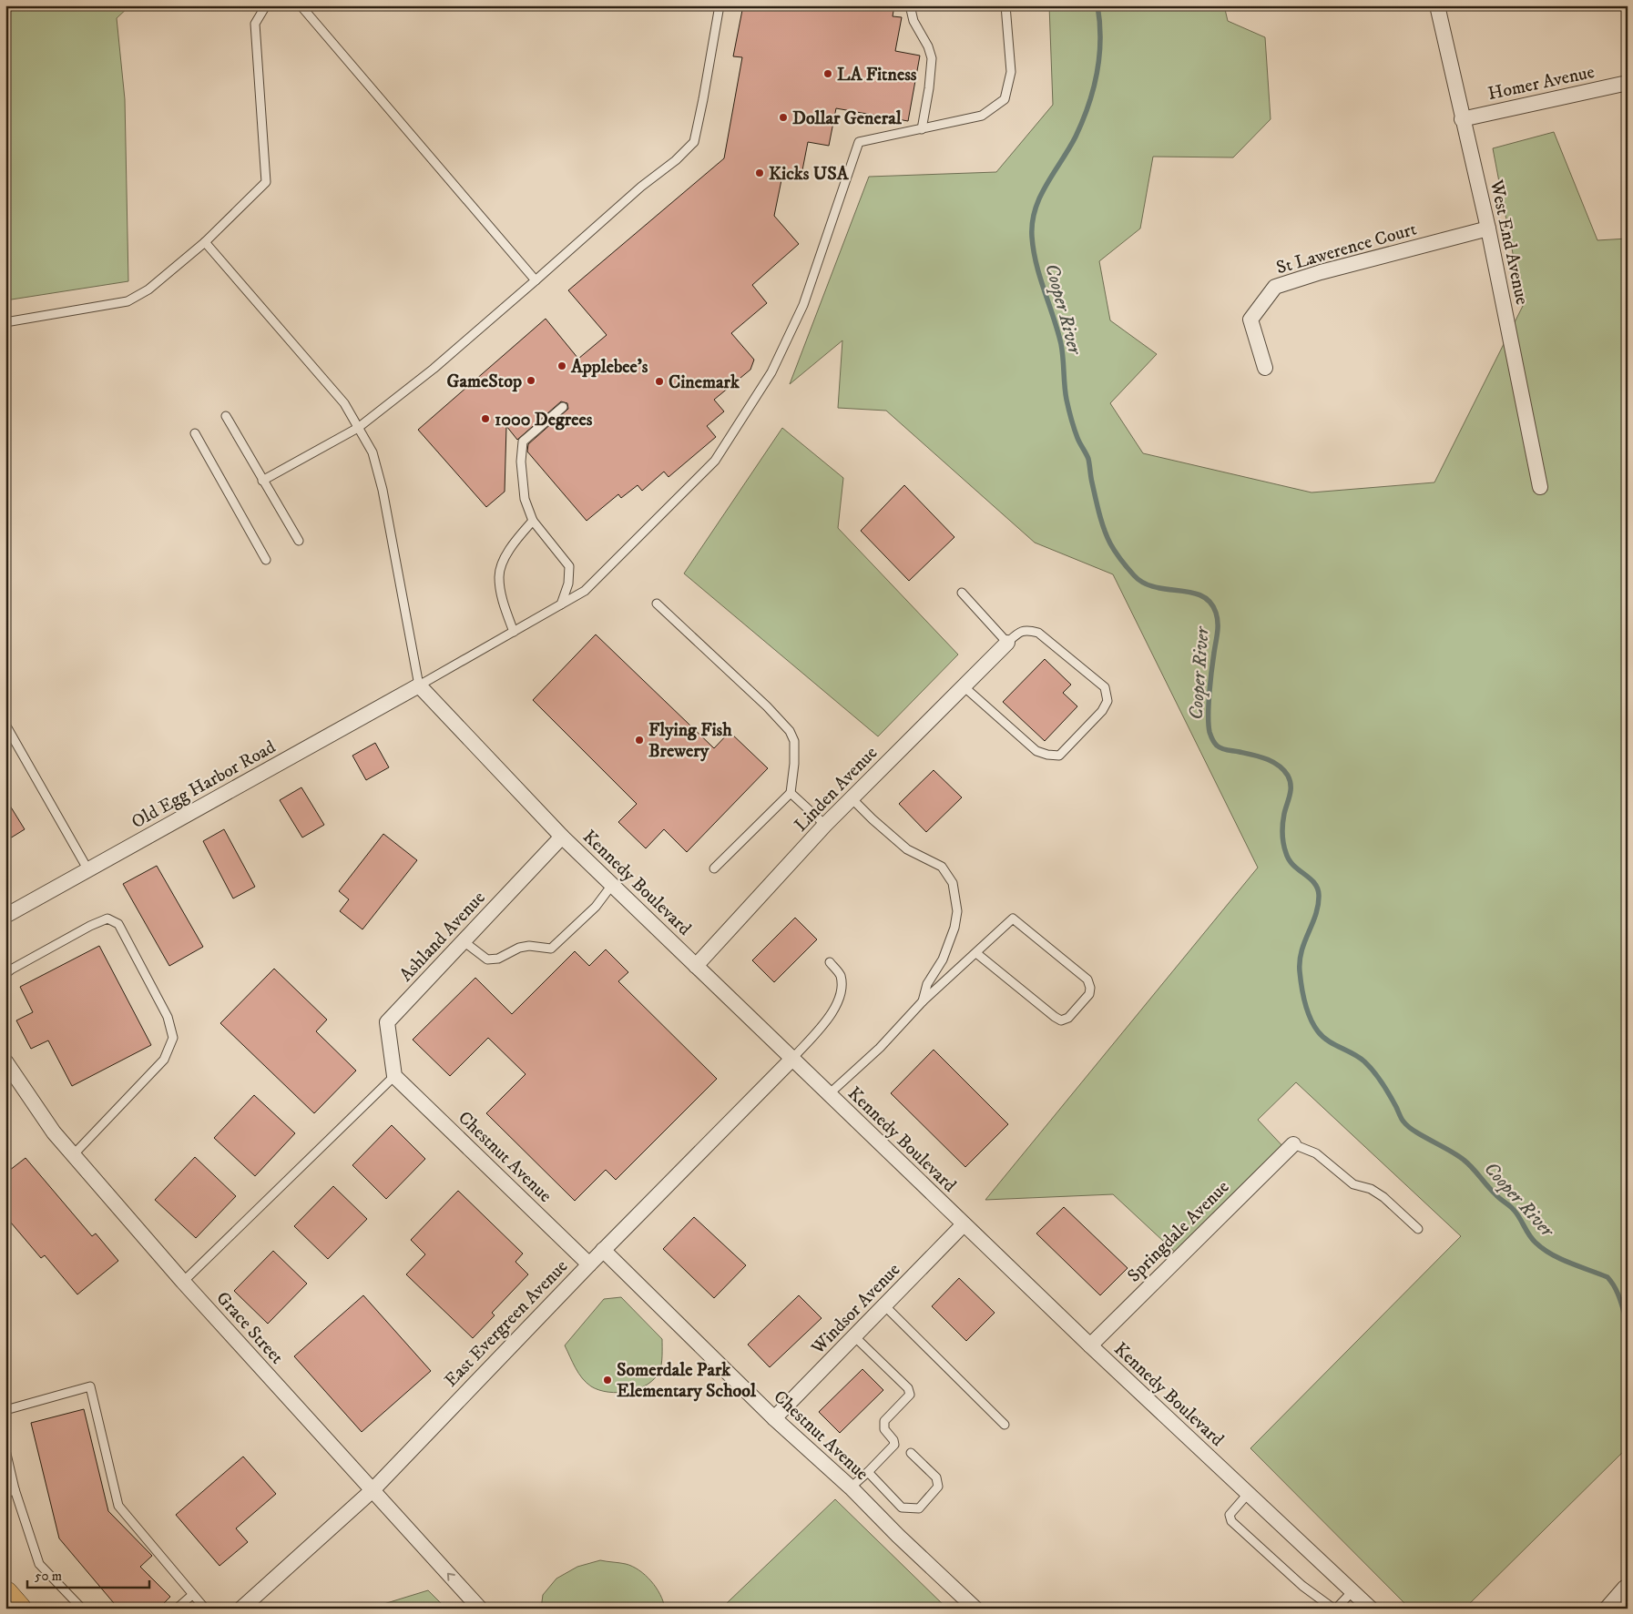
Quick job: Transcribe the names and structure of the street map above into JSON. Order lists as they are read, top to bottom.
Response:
{
  "streets": {
    "street": [
      "Homer Avenue",
      "West End Avenue",
      "St Lawerence Court",
      "Old Egg Harbor Road",
      "Linden Avenue",
      "Kennedy Boulevard",
      "Ashland Avenue",
      "Chestnut Avenue",
      "Springdale Avenue",
      "Windsor Avenue",
      "East Evergreen Avenue",
      "Grace Street"
    ]
  },
  "crossings": [
    ["Homer Avenue", "West End Avenue"],
    ["West End Avenue", "St Lawerence Court"],
    ["Old Egg Harbor Road", "Kennedy Boulevard"],
    ["Linden Avenue", "Kennedy Boulevard"],
    ["Kennedy Boulevard", "Ashland Avenue"],
    ["Kennedy Boulevard", "Springdale Avenue"],
    ["Kennedy Boulevard", "Windsor Avenue"],
    ["Kennedy Boulevard", "East Evergreen Avenue"],
    ["Ashland Avenue", "Chestnut Avenue"],
    ["Chestnut Avenue", "Windsor Avenue"],
    ["Chestnut Avenue", "East Evergreen Avenue"],
    ["East Evergreen Avenue", "Grace Street"]
  ],
  "water": ["Cooper River"],
  "places": [
    "LA Fitness",
    "Dollar General",
    "Kicks USA",
    "Applebee's",
    "GameStop",
    "Cinemark",
    "1000 Degrees",
    "Flying Fish Brewery",
    "Somerdale Park Elementary School"
  ],
  "scale_bar": "50 m"
}
